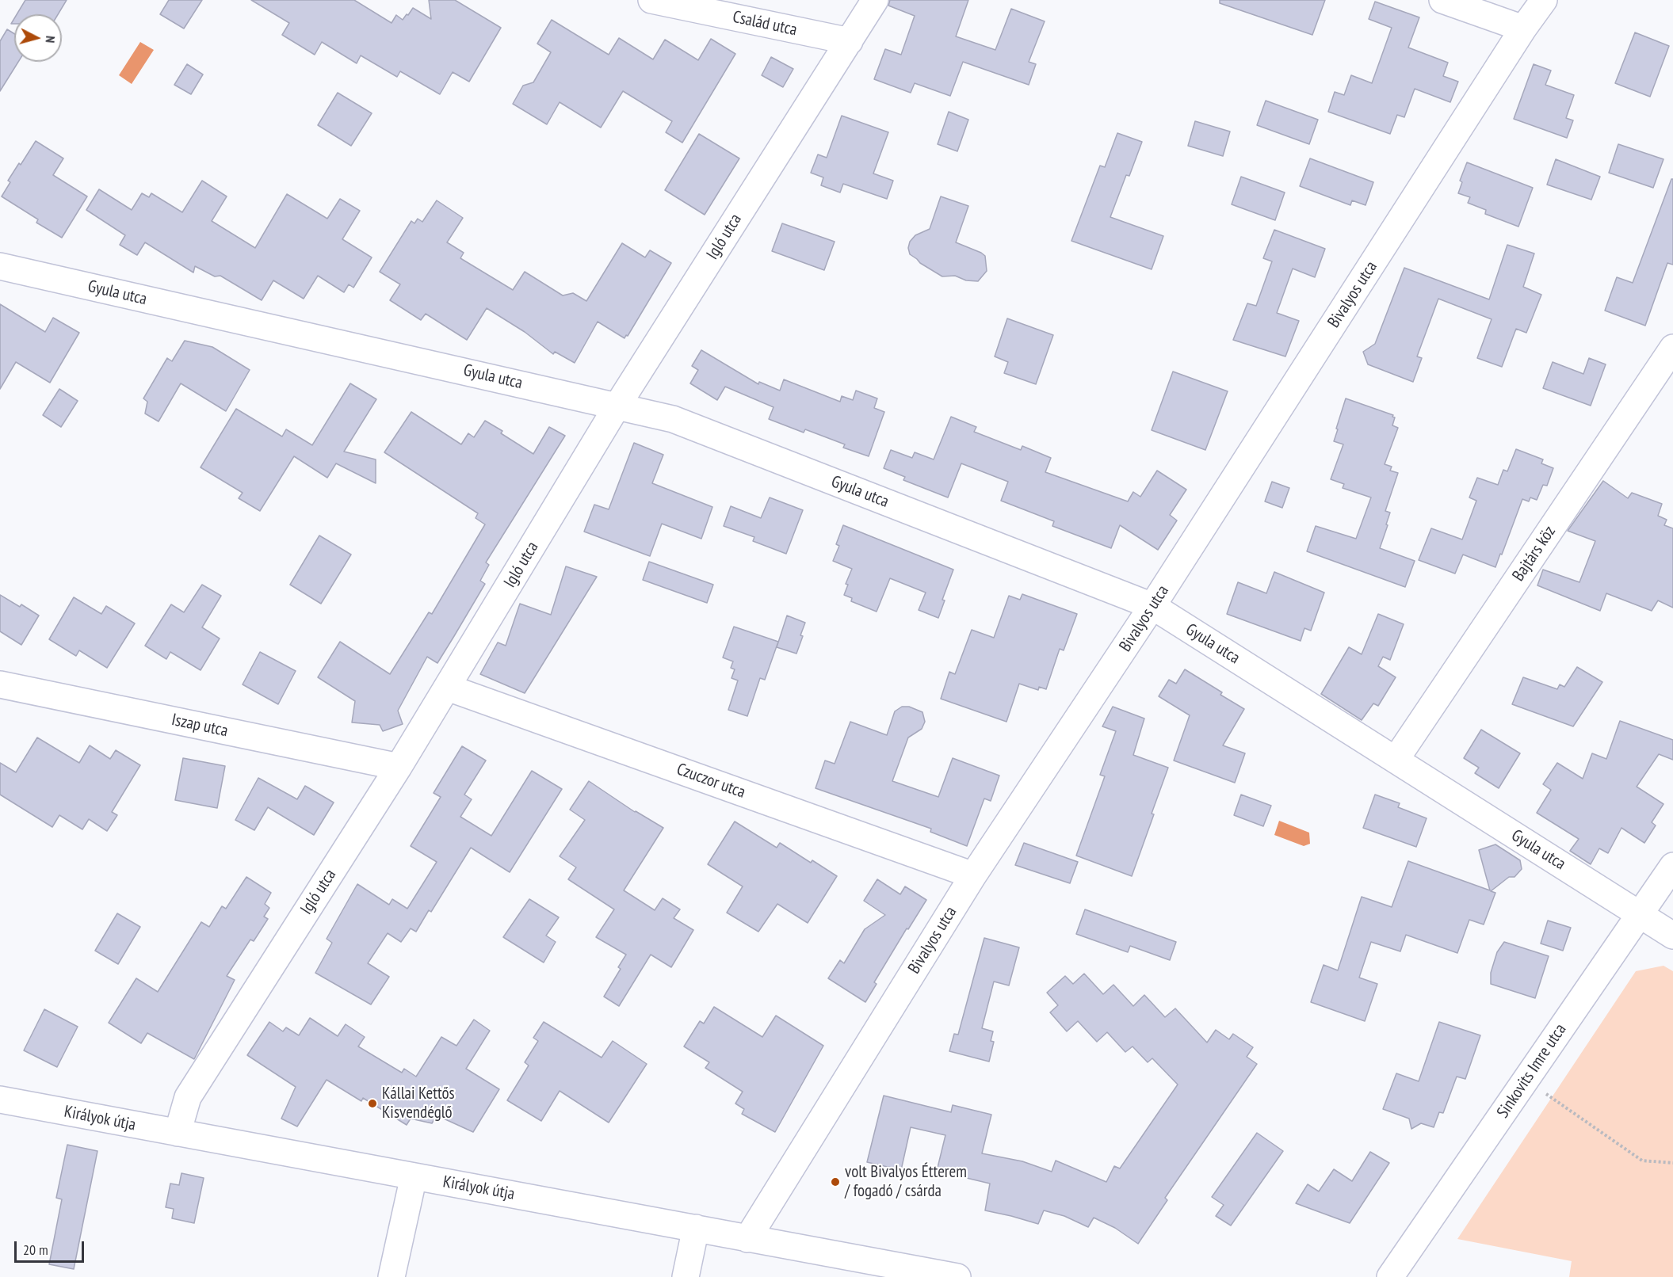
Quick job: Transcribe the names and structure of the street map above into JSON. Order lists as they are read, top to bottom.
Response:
{
  "streets": {
    "street": [
      "Család utca",
      "Igló utca",
      "Gyula utca",
      "Bivalyos utca",
      "Bajtárs köz",
      "Iszap utca",
      "Czuczor utca",
      "Sinkovits Imre utca",
      "Királyok útja"
    ]
  },
  "crossings": [
    ["Család utca", "Igló utca"],
    ["Igló utca", "Gyula utca"],
    ["Igló utca", "Iszap utca"],
    ["Igló utca", "Czuczor utca"],
    ["Igló utca", "Királyok útja"],
    ["Gyula utca", "Bivalyos utca"],
    ["Gyula utca", "Bajtárs köz"],
    ["Gyula utca", "Sinkovits Imre utca"],
    ["Bivalyos utca", "Czuczor utca"],
    ["Bivalyos utca", "Királyok útja"]
  ],
  "places": ["Kállai Kettős Kisvendéglő", "volt Bivalyos Étterem / fogadó / csárda"],
  "scale_bar": "20 m",
  "north": "right"
}
